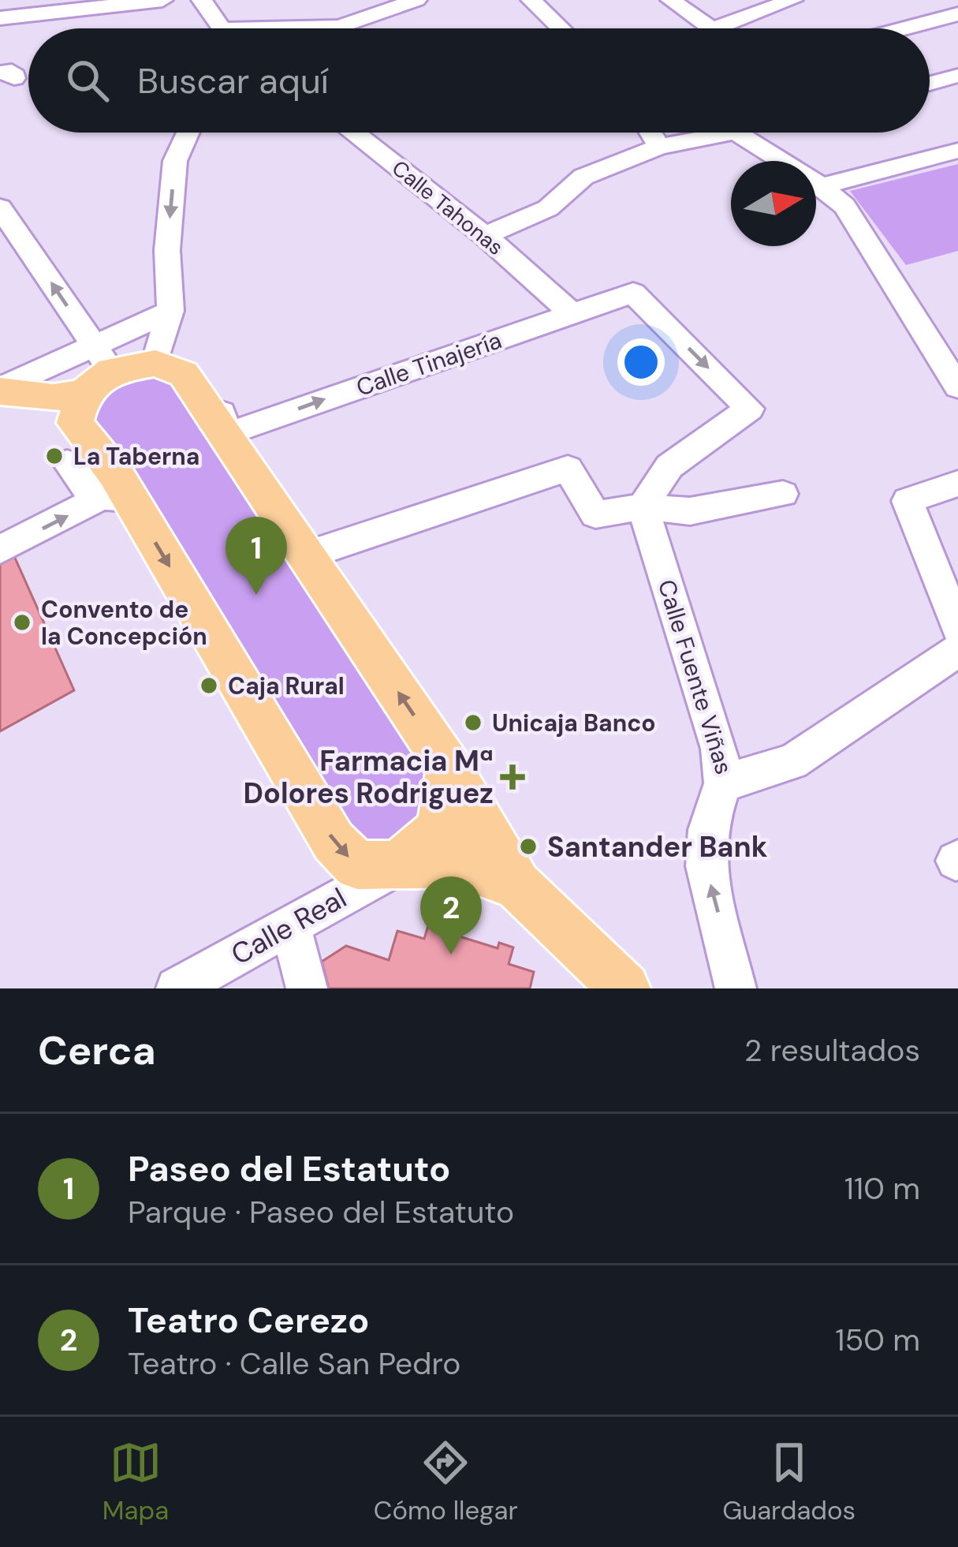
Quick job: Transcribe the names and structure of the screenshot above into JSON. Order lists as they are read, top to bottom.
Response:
{
  "streets": {
    "street": [
      "Calle Tahonas",
      "Calle Tinajería",
      "Calle Fuente Viñas",
      "Calle Real"
    ]
  },
  "crossings": [
    ["Calle Tahonas", "Calle Tinajería"],
    ["Calle Tinajería", "Calle Fuente Viñas"]
  ],
  "places": {
    "other": [
      "La Taberna",
      "Convento de la Concepción",
      "Caja Rural",
      "Unicaja Banco",
      "Santander Bank"
    ],
    "health": ["Farmacia Mª Dolores Rodriguez"]
  },
  "north": "right",
  "page": {
    "search": "Buscar aquí",
    "pins": ["1", "2"],
    "heading": ["Cerca", "2 resultados"],
    "list": [
      {
        "mark": "1",
        "name": "Paseo del Estatuto",
        "note": "Parque · Paseo del Estatuto",
        "value": "110 m"
      },
      {
        "mark": "2",
        "name": "Teatro Cerezo",
        "note": "Teatro · Calle San Pedro",
        "value": "150 m"
      }
    ],
    "nav": ["Mapa", "Cómo llegar", "Guardados"]
  }
}
